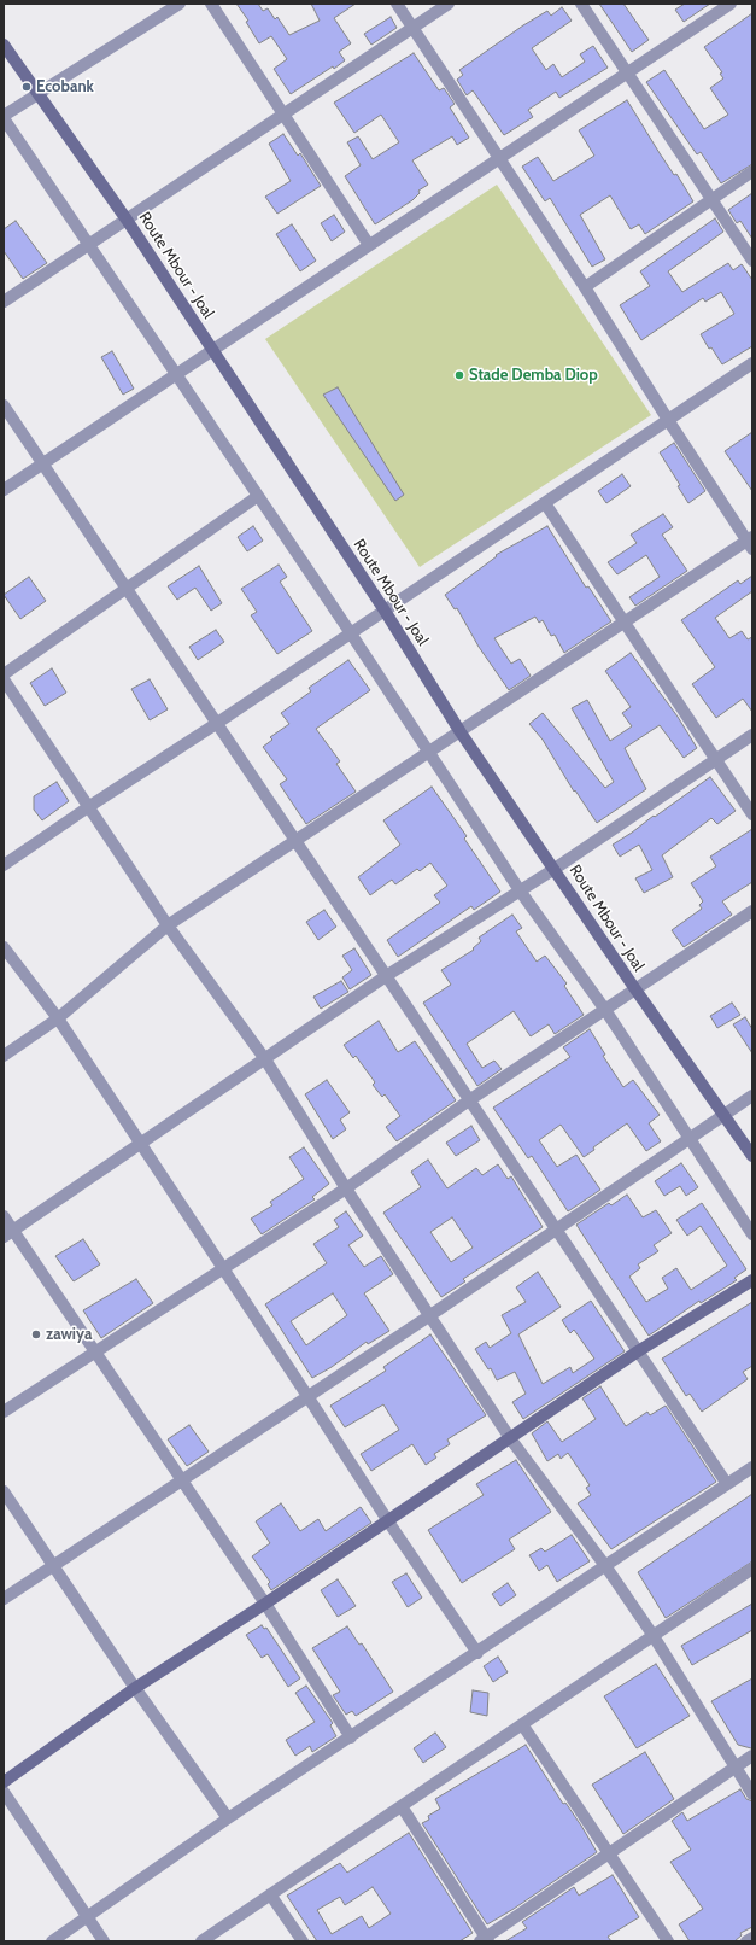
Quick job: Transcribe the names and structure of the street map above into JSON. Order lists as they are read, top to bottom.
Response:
{
  "streets": {
    "main road": ["Route Mbour - Joal"]
  },
  "places": ["Ecobank", "Stade Demba Diop", "zawiya"]
}
